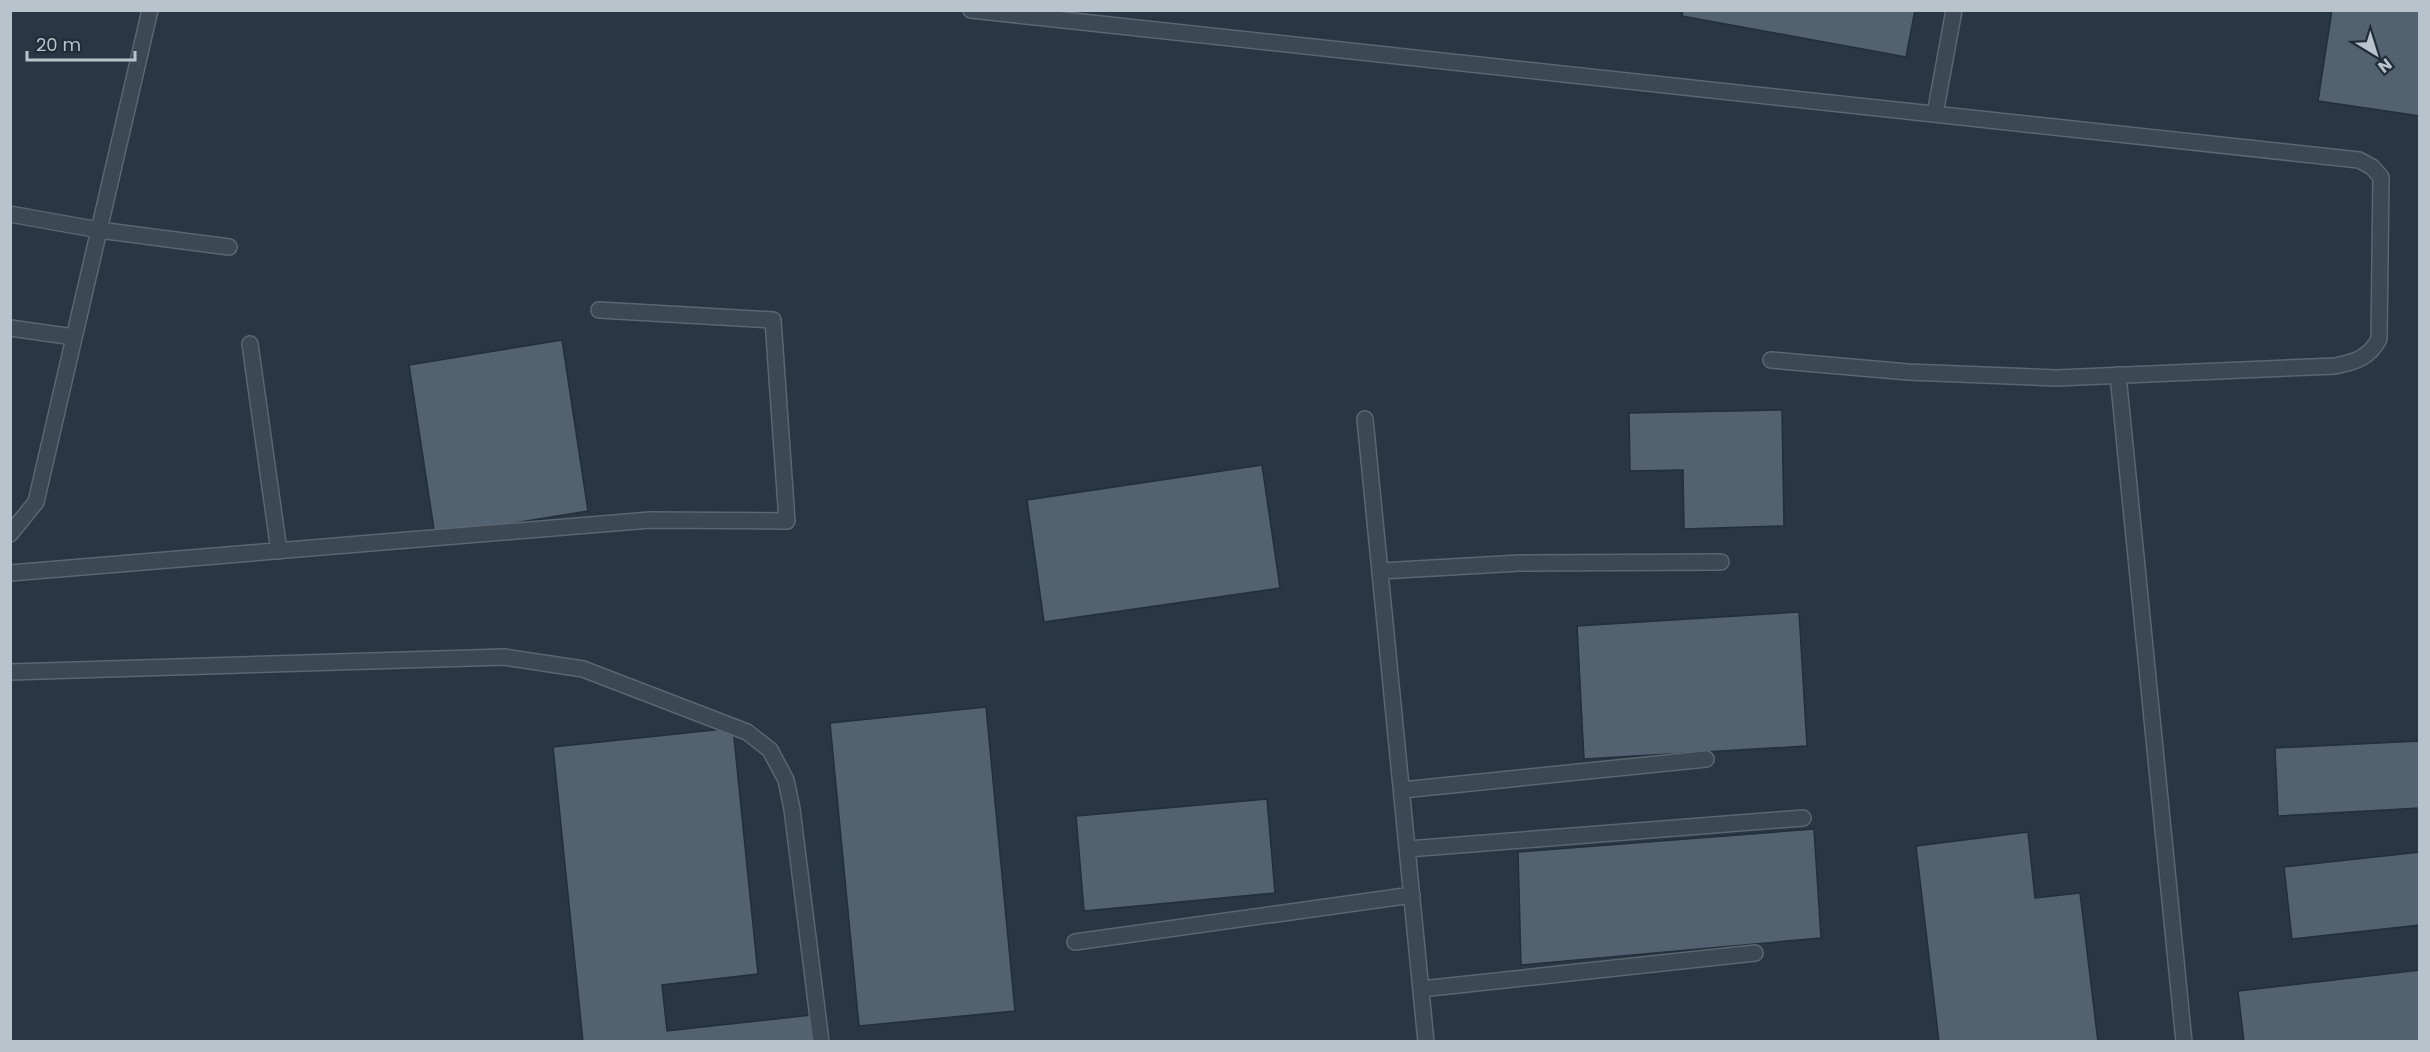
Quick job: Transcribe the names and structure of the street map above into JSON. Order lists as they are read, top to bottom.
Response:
{
  "scale_bar": "20 m",
  "north": "bottom right"
}
